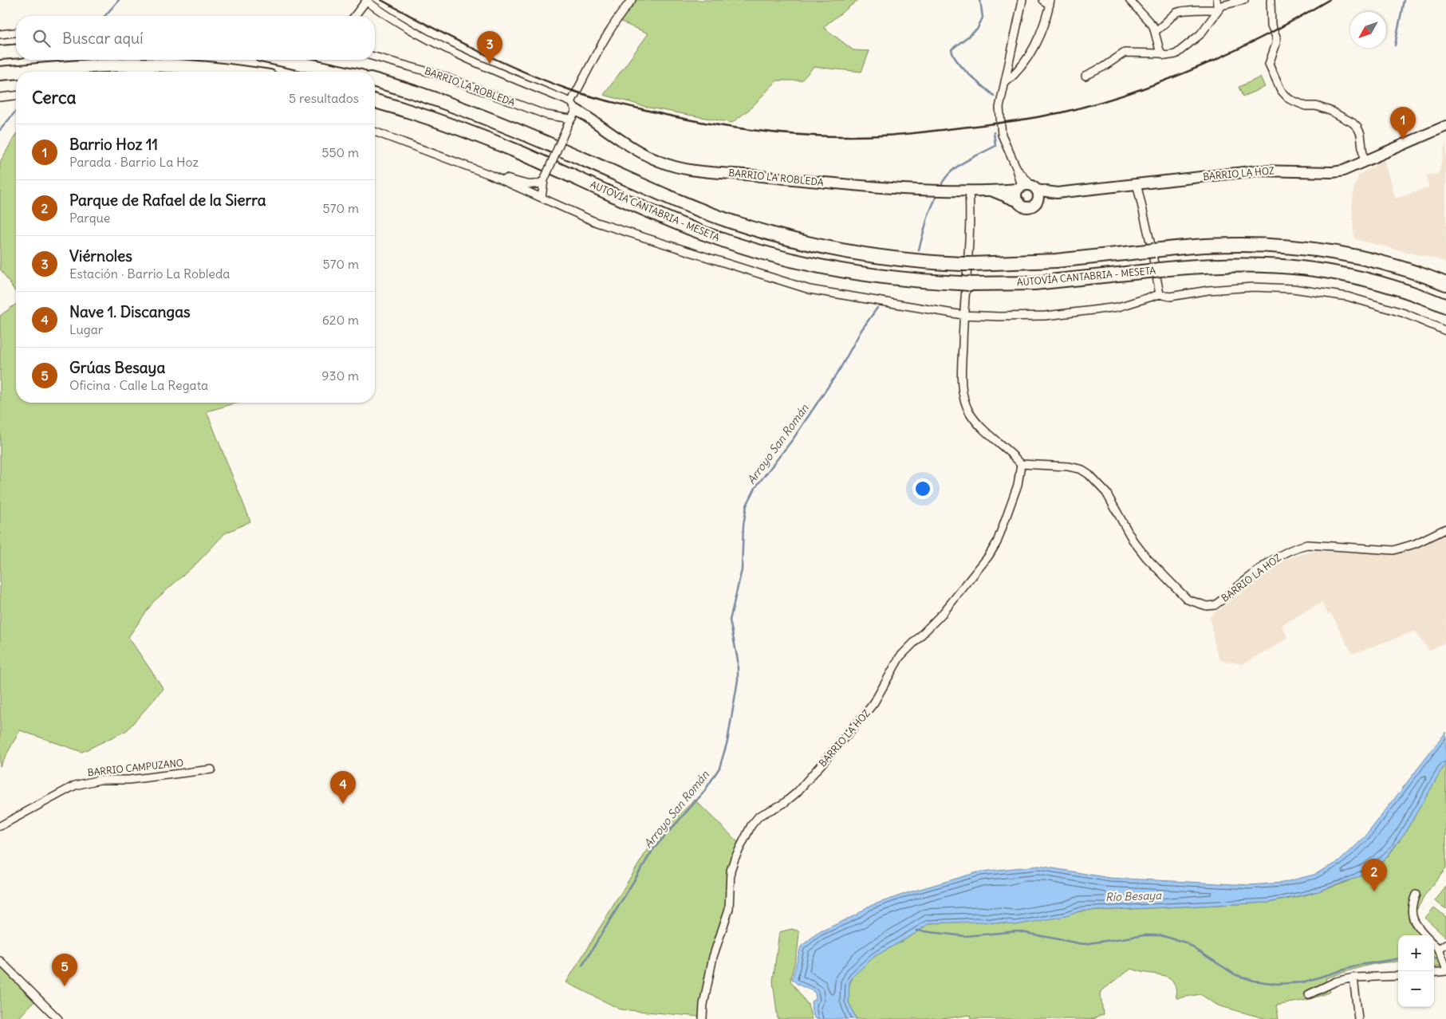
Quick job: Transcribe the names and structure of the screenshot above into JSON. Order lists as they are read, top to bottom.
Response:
{
  "streets": {
    "highway": ["AUTOVÍA CANTABRIA - MESETA"],
    "street": ["BARRIO LA ROBLEDA", "BARRIO LA HOZ", "BARRIO CAMPUZANO"]
  },
  "crossings": [
    ["BARRIO LA ROBLEDA", "BARRIO LA HOZ"]
  ],
  "water": ["Arroyo San Román", "Río Besaya"],
  "north": "bottom left",
  "page": {
    "search": "Buscar aquí",
    "pins": [
      "3",
      "1",
      "4",
      "2",
      "5"
    ],
    "heading": ["Cerca", "5 resultados"],
    "list": [
      {
        "mark": "1",
        "name": "Barrio Hoz 11",
        "note": "Parada · Barrio La Hoz",
        "value": "550 m"
      },
      {
        "mark": "2",
        "name": "Parque de Rafael de la Sierra",
        "note": "Parque",
        "value": "570 m"
      },
      {
        "mark": "3",
        "name": "Viérnoles",
        "note": "Estación · Barrio La Robleda",
        "value": "570 m"
      },
      {
        "mark": "4",
        "name": "Nave 1. Discangas",
        "note": "Lugar",
        "value": "620 m"
      },
      {
        "mark": "5",
        "name": "Grúas Besaya",
        "note": "Oficina · Calle La Regata",
        "value": "930 m"
      }
    ],
    "map_buttons": ["+", "−"]
  }
}
